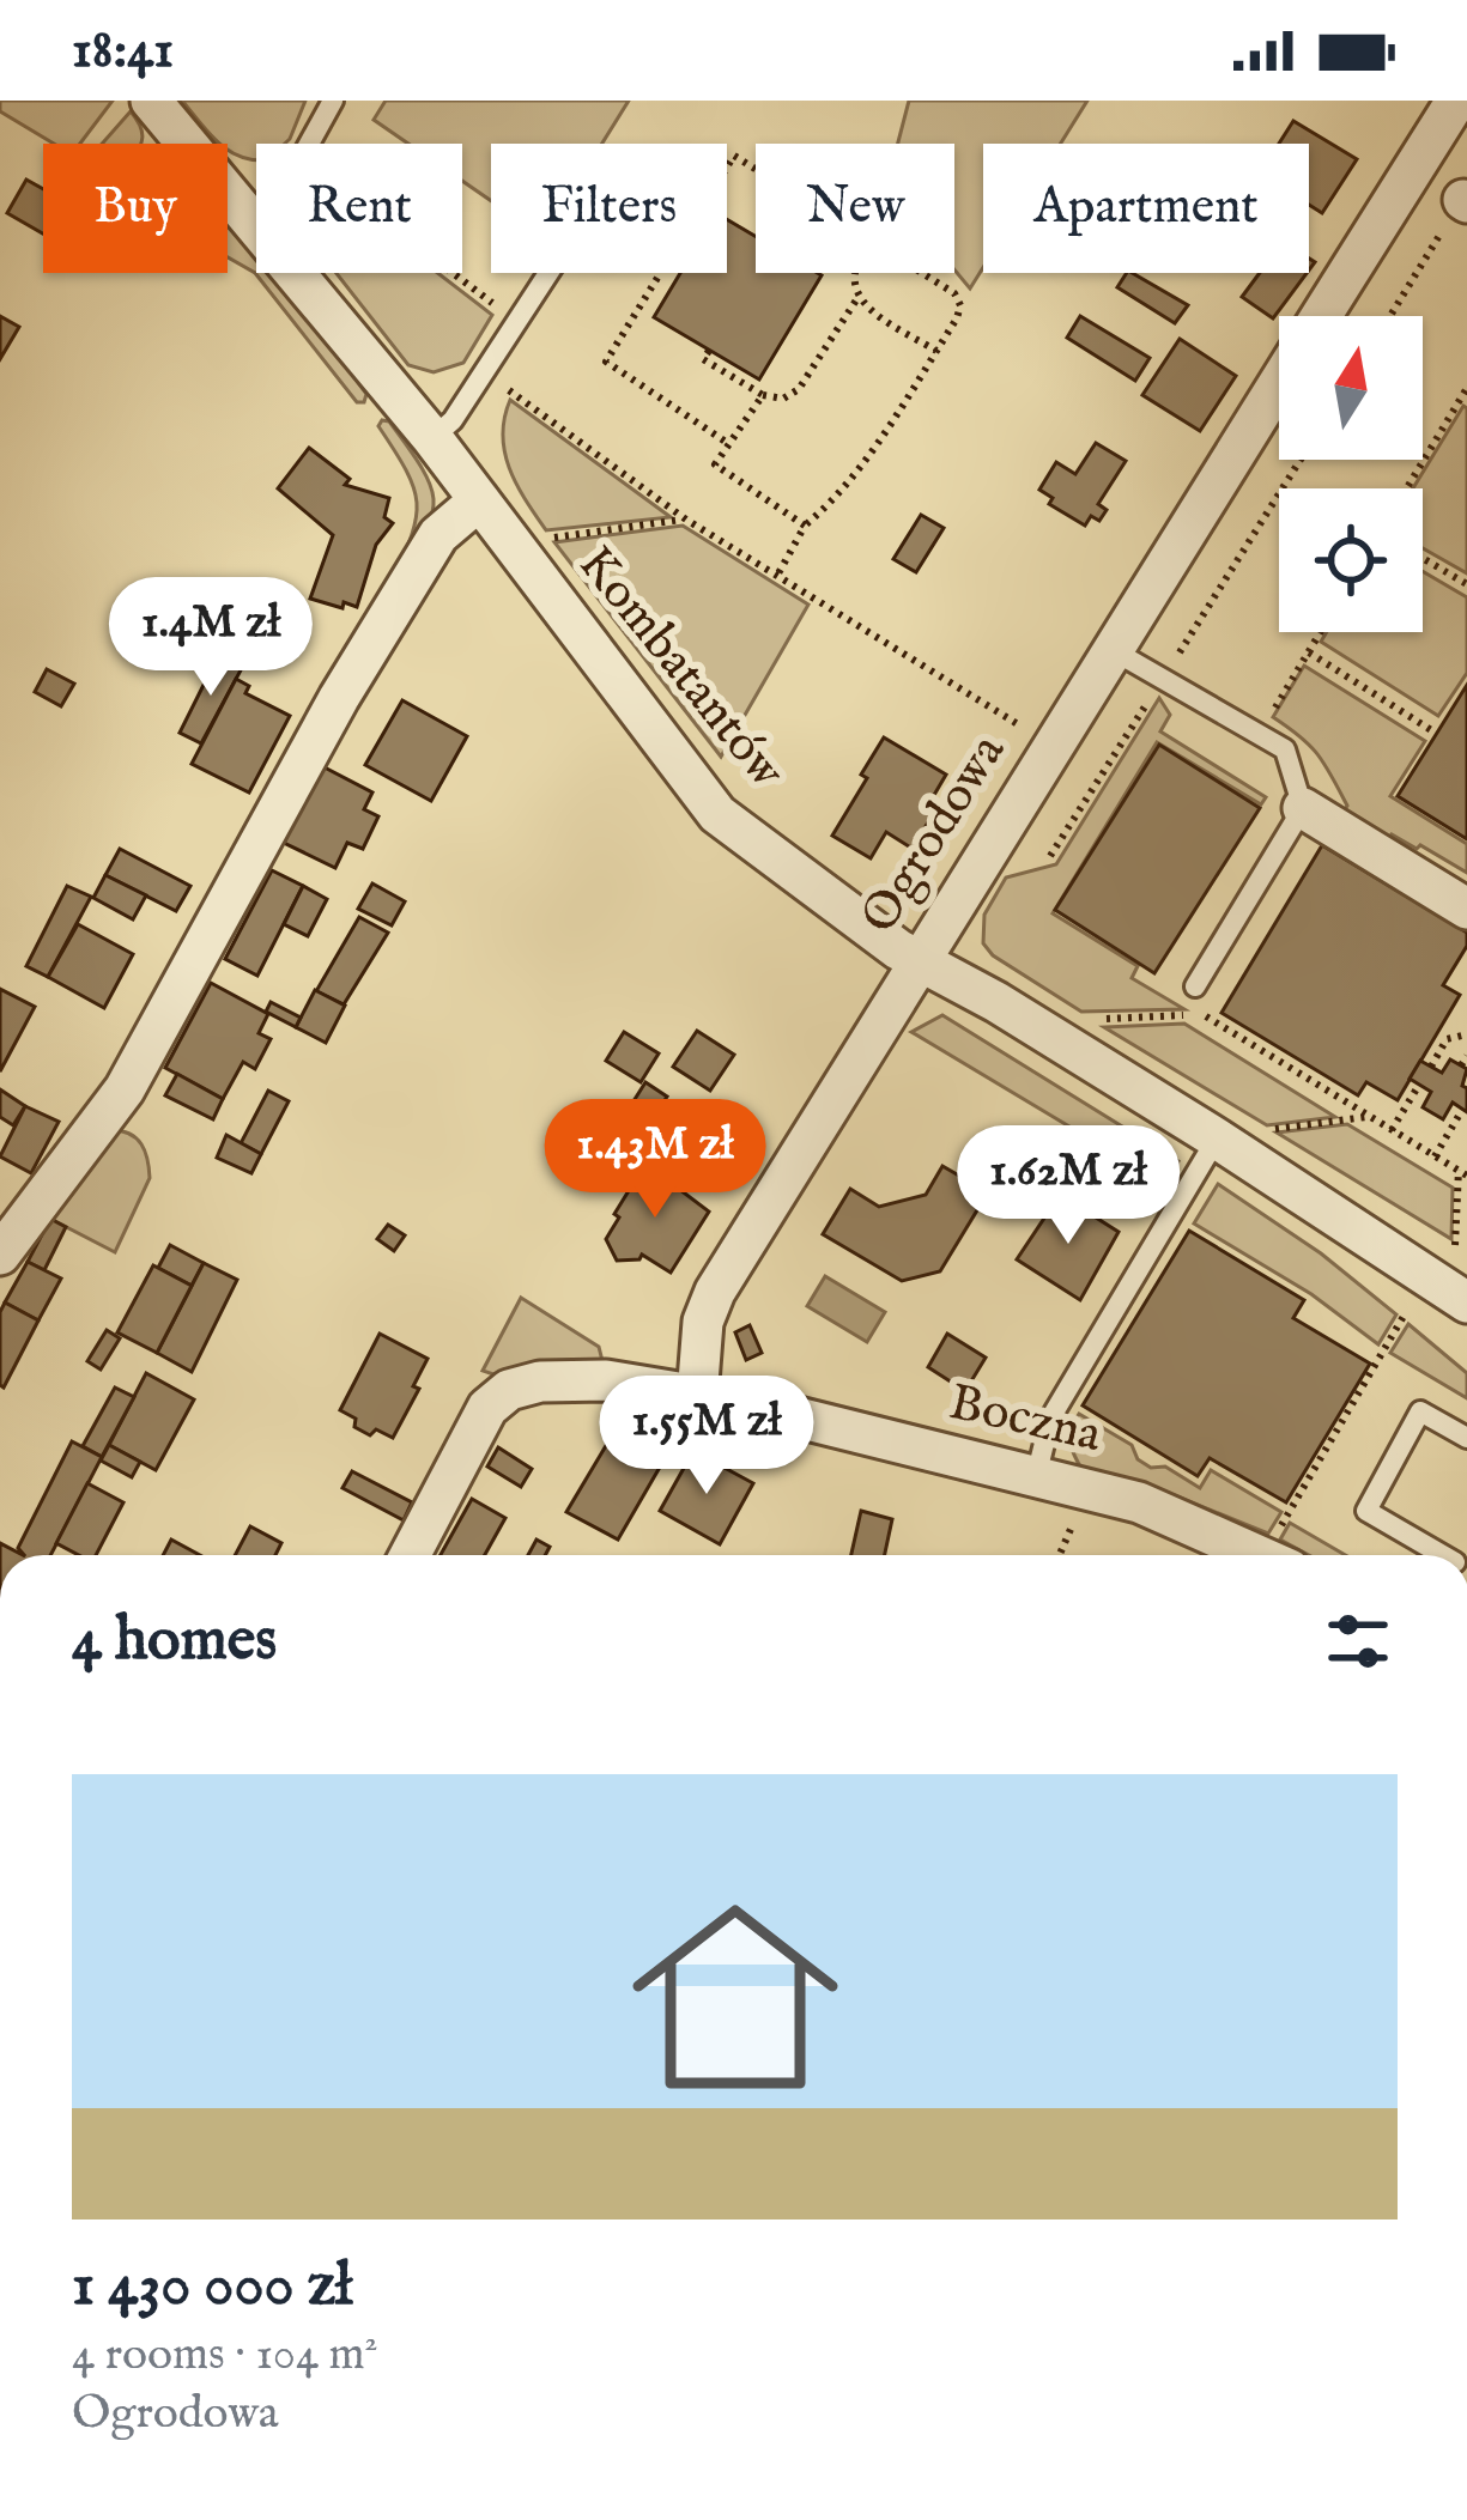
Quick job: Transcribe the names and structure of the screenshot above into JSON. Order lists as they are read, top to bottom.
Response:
{
  "streets": {
    "street": ["Kombatantów", "Ogrodowa", "Boczna"]
  },
  "crossings": [
    ["Kombatantów", "Ogrodowa"],
    ["Ogrodowa", "Boczna"]
  ],
  "north": "top",
  "page": {
    "status": "18:41",
    "chip": [
      "Buy",
      "Rent",
      "Filters",
      "New",
      "Apartment"
    ],
    "price": [
      "1.4M zł",
      "1.43M zł",
      "1.62M zł",
      "1.55M zł"
    ],
    "heading": "4 homes",
    "list": [
      {
        "name": "1 430 000 zł",
        "note": "4 rooms · 104 m² · Ogrodowa"
      }
    ]
  }
}
